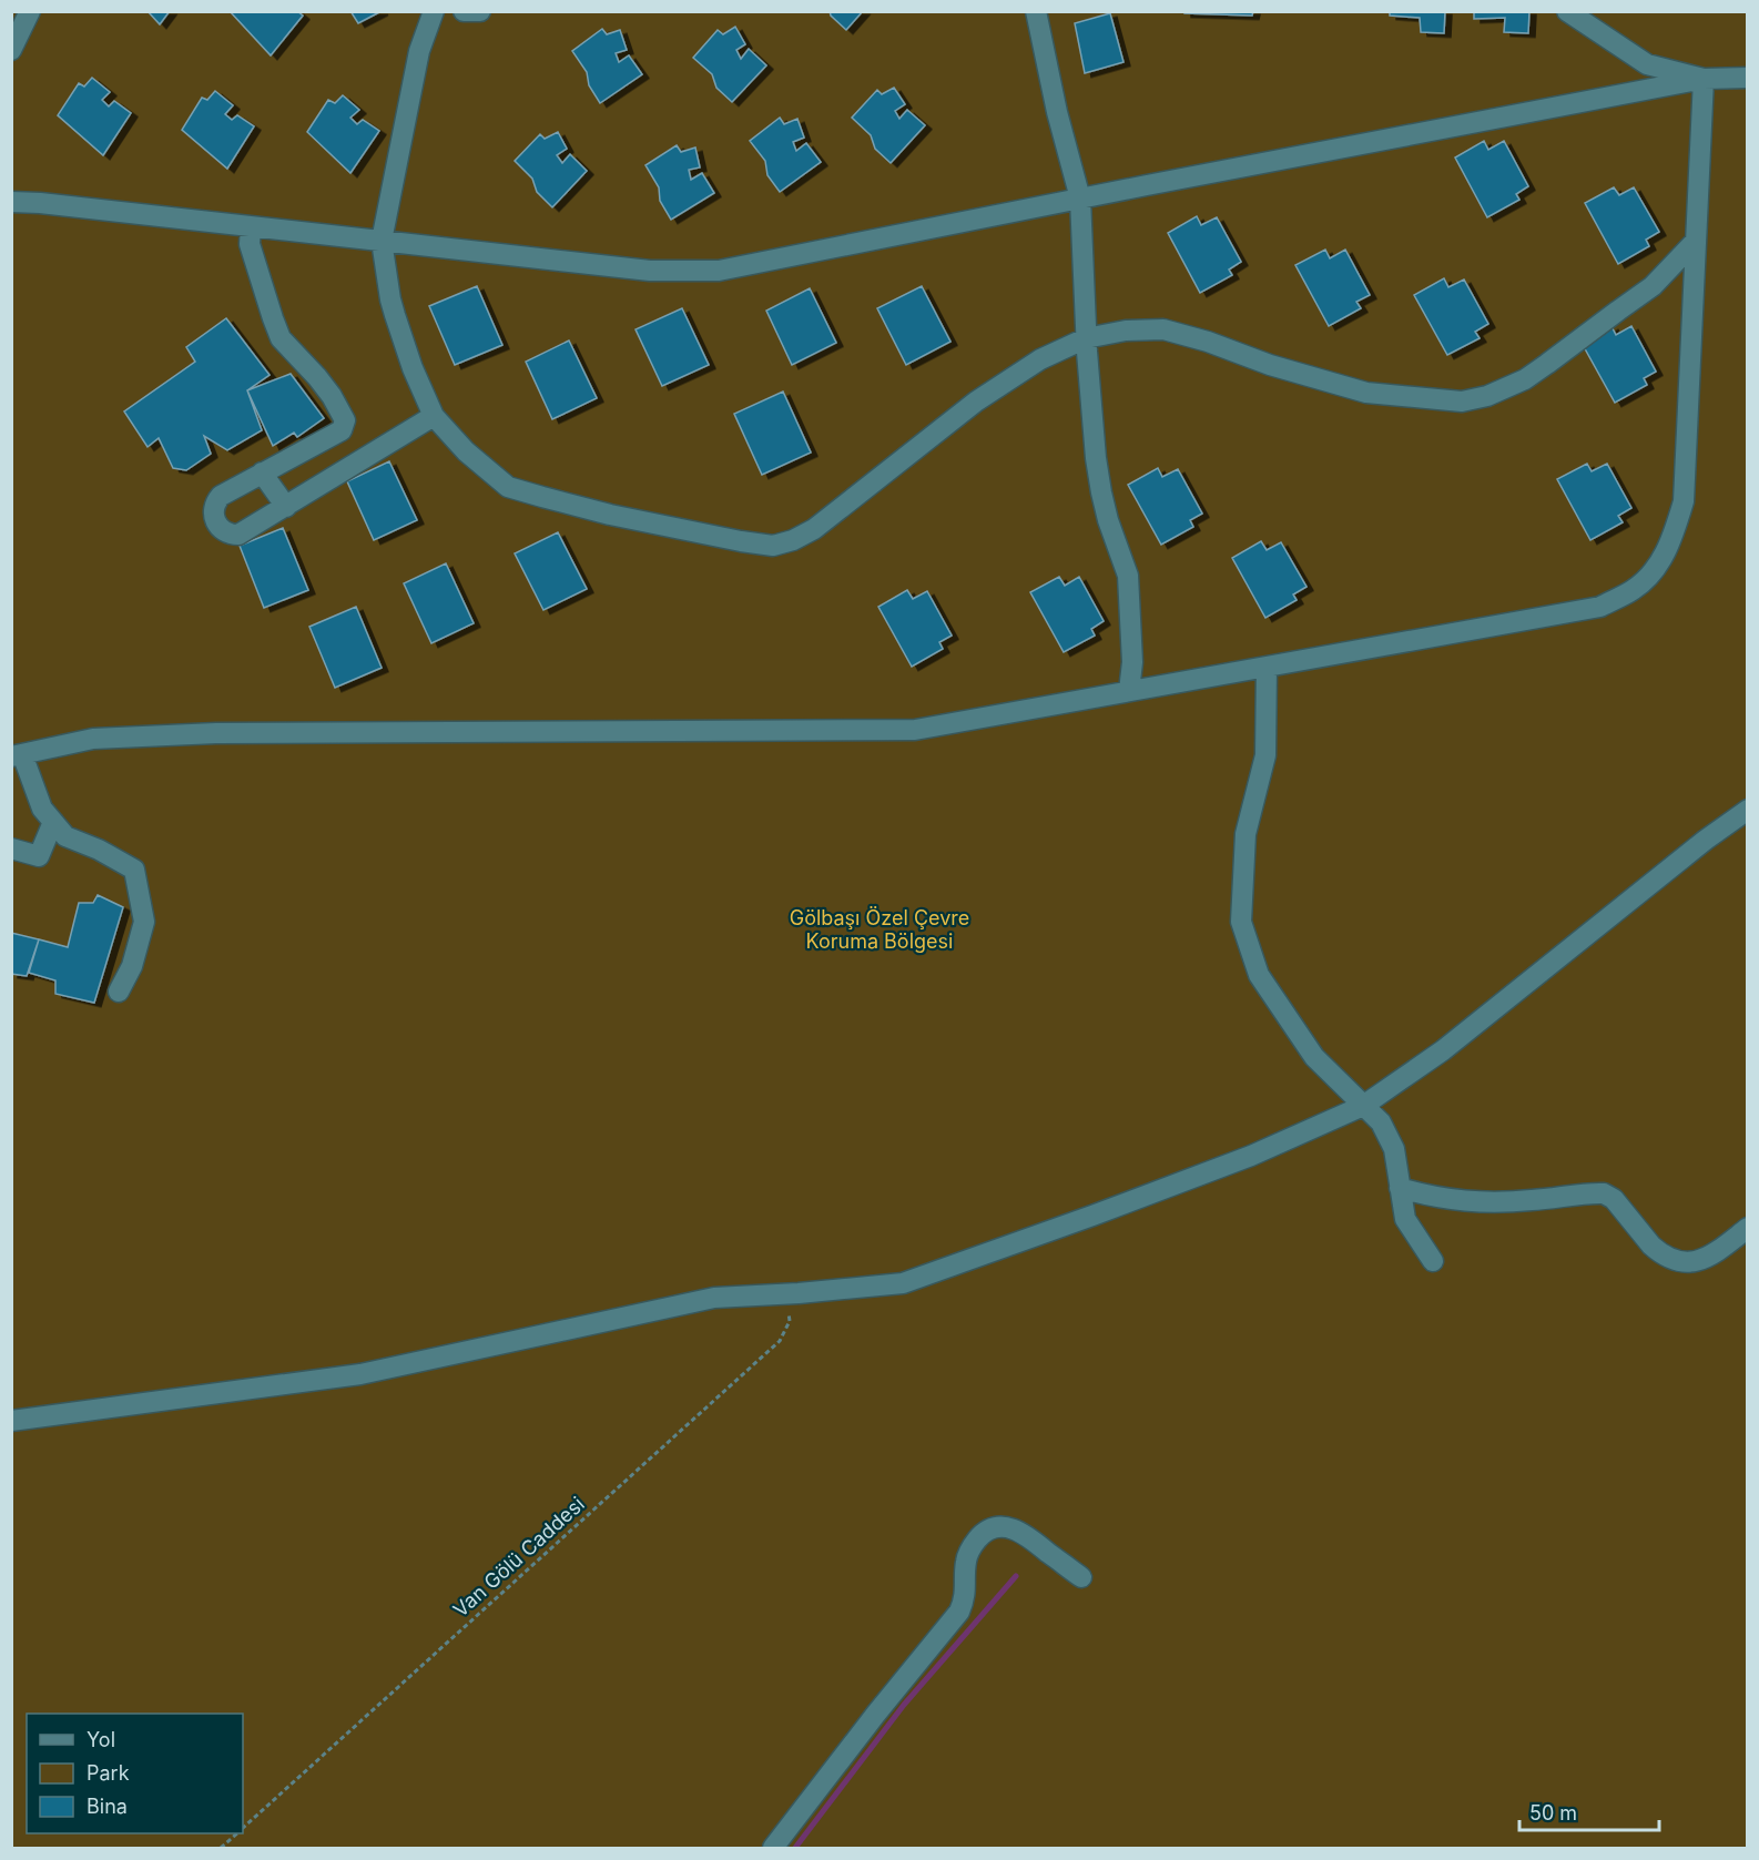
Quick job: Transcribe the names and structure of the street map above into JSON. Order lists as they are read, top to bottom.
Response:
{
  "streets": {
    "path": ["Van Gölü Caddesi"]
  },
  "parks": ["Gölbaşı Özel Çevre Koruma Bölgesi"],
  "legend": ["Yol", "Park", "Bina"],
  "scale_bar": "50 m"
}
